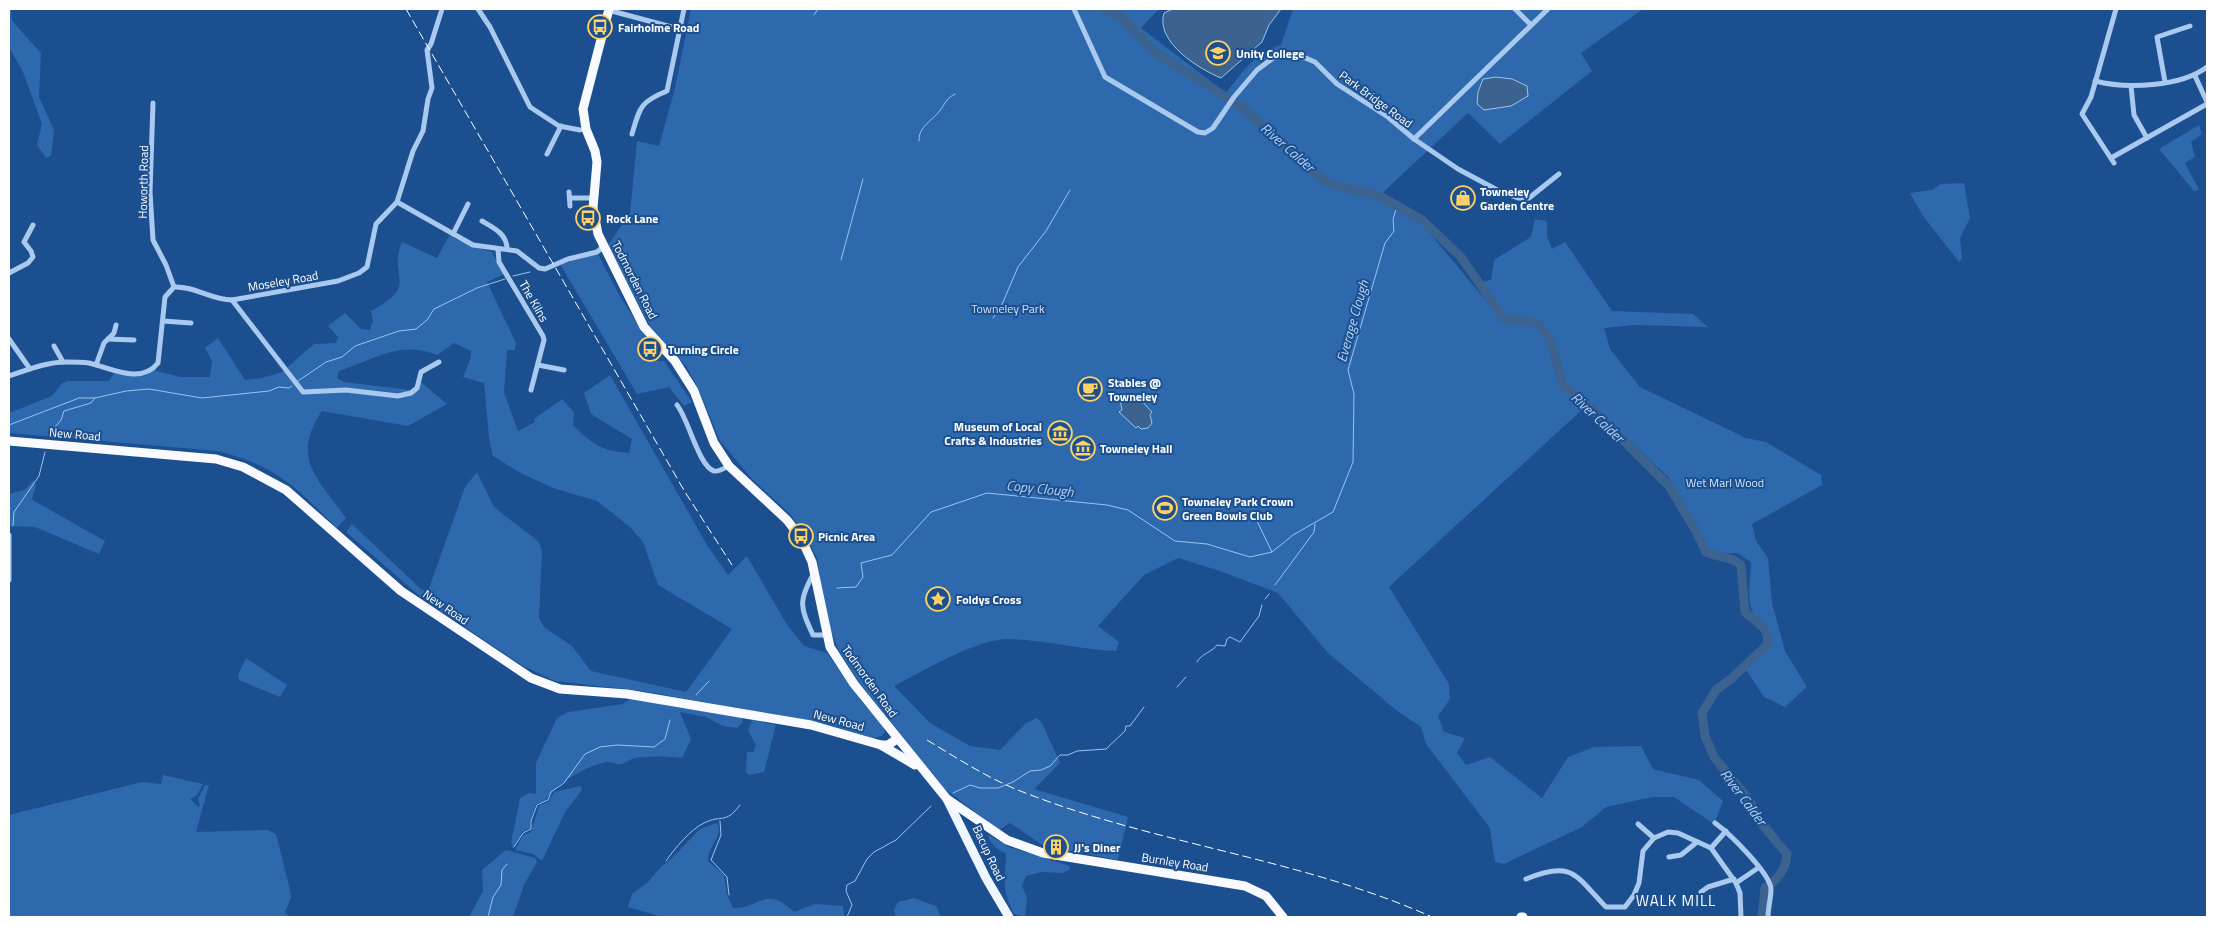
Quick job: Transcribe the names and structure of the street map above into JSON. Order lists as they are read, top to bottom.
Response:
{
  "streets": {
    "highway": ["Todmorden Road", "New Road", "Burnley Road"],
    "main road": ["Bacup Road"],
    "street": [
      "Park Bridge Road",
      "Howorth Road",
      "Moseley Road",
      "The Kilns"
    ]
  },
  "crossings": [
    ["Howorth Road", "Moseley Road"],
    ["Todmorden Road", "New Road"],
    ["Todmorden Road", "Burnley Road"],
    ["New Road", "Burnley Road"],
    ["Bacup Road", "Burnley Road"]
  ],
  "districts": ["WALK MILL"],
  "water": ["River Calder", "Everage Clough", "Copy Clough"],
  "parks": ["Towneley Park", "Wet Marl Wood"],
  "places": {
    "bus stop": [
      "Fairholme Road",
      "Rock Lane",
      "Turning Circle",
      "Picnic Area"
    ],
    "school or university": ["Unity College"],
    "shop": ["Towneley Garden Centre"],
    "cafe": ["Stables @ Towneley"],
    "museum": ["Museum of Local Crafts & Industries", "Towneley Hall"],
    "sports": ["Towneley Park Crown Green Bowls Club"],
    "place": ["Foldys Cross"],
    "building": ["JJ's Diner"]
  }
}
